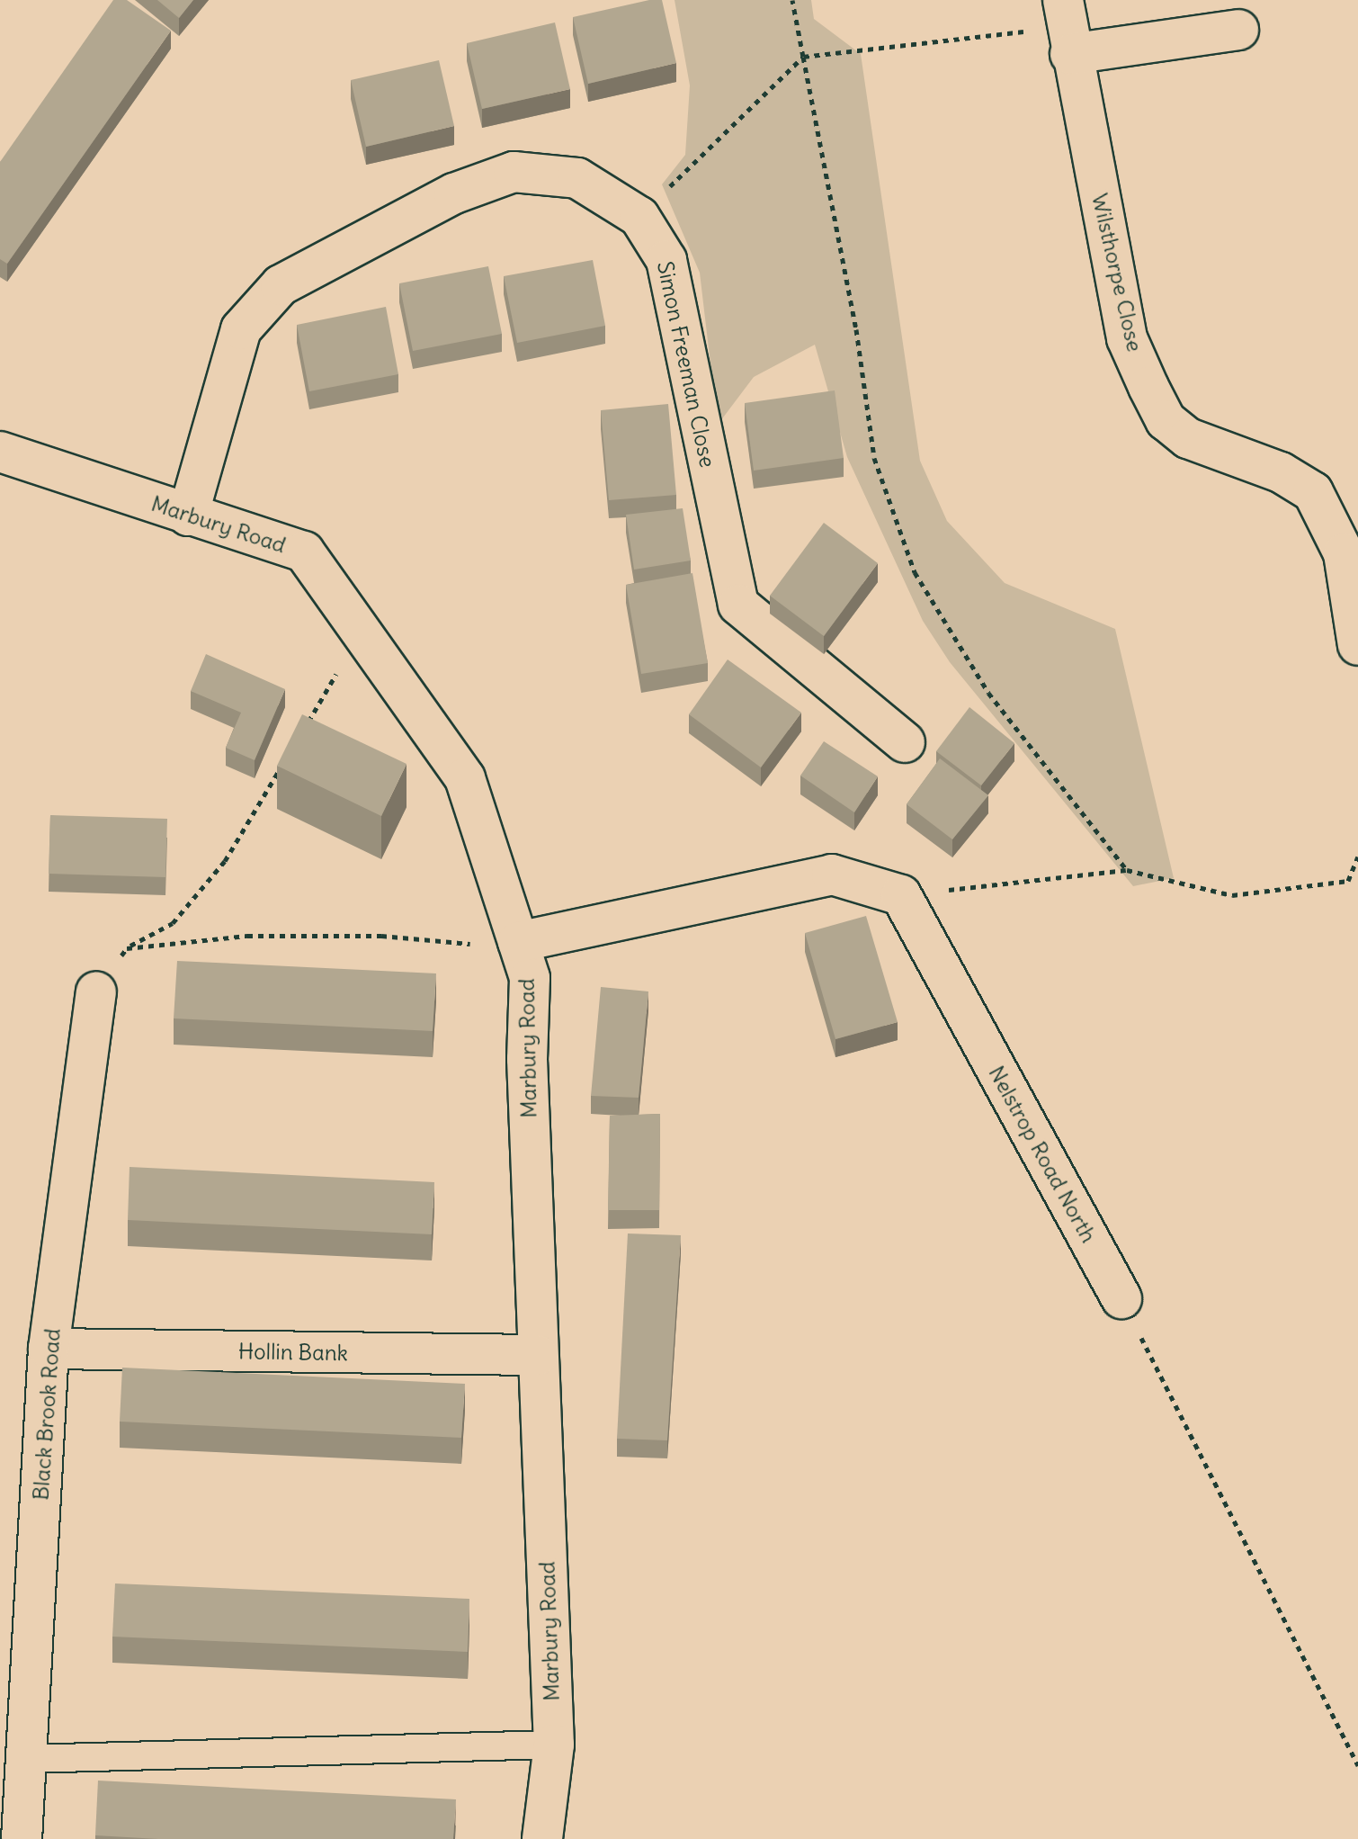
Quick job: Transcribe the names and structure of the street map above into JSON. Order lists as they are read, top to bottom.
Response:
{
  "streets": {
    "street": [
      "Wilsthorpe Close",
      "Simon Freeman Close",
      "Marbury Road",
      "Nelstrop Road North",
      "Hollin Bank",
      "Black Brook Road"
    ]
  },
  "crossings": [
    ["Simon Freeman Close", "Marbury Road"],
    ["Marbury Road", "Hollin Bank"],
    ["Hollin Bank", "Black Brook Road"]
  ]
}
